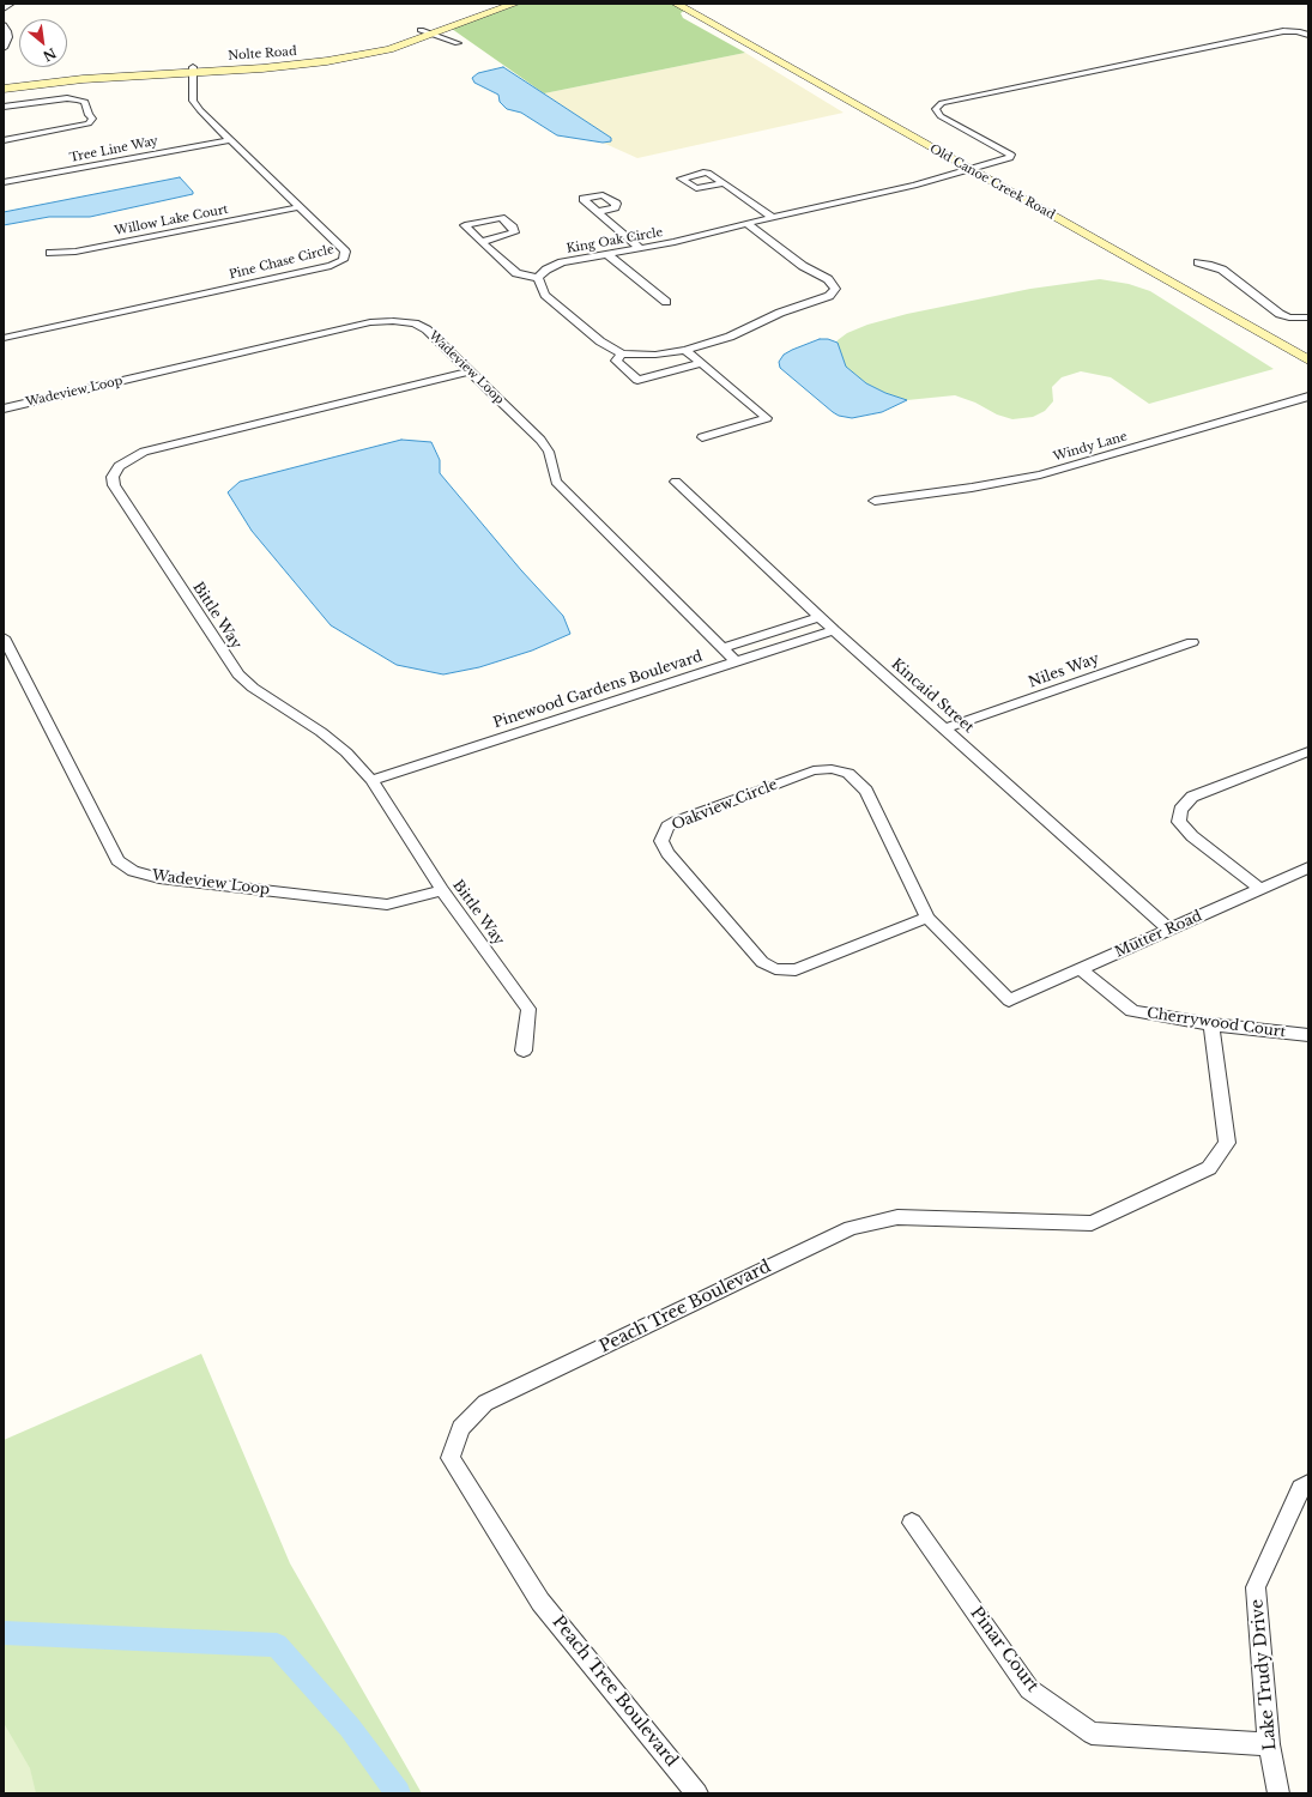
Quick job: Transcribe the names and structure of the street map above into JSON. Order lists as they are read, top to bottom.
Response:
{
  "streets": {
    "main road": ["Nolte Road", "Old Canoe Creek Road"],
    "street": [
      "Tree Line Way",
      "Willow Lake Court",
      "King Oak Circle",
      "Pine Chase Circle",
      "Wadeview Loop",
      "Windy Lane",
      "Bittle Way",
      "Niles Way",
      "Pinewood Gardens Boulevard",
      "Kincaid Street",
      "Oakview Circle",
      "Mutter Road",
      "Cherrywood Court",
      "Peach Tree Boulevard",
      "Pinar Court",
      "Lake Trudy Drive"
    ]
  },
  "crossings": [
    ["Nolte Road", "Pine Chase Circle"],
    ["Tree Line Way", "Pine Chase Circle"],
    ["Old Canoe Creek Road", "King Oak Circle"],
    ["Willow Lake Court", "Pine Chase Circle"],
    ["Wadeview Loop", "Bittle Way"],
    ["Wadeview Loop", "Pinewood Gardens Boulevard"],
    ["Bittle Way", "Pinewood Gardens Boulevard"],
    ["Niles Way", "Kincaid Street"],
    ["Pinewood Gardens Boulevard", "Kincaid Street"],
    ["Kincaid Street", "Mutter Road"],
    ["Oakview Circle", "Mutter Road"],
    ["Mutter Road", "Cherrywood Court"],
    ["Cherrywood Court", "Peach Tree Boulevard"],
    ["Pinar Court", "Lake Trudy Drive"]
  ],
  "north": "bottom right"
}
